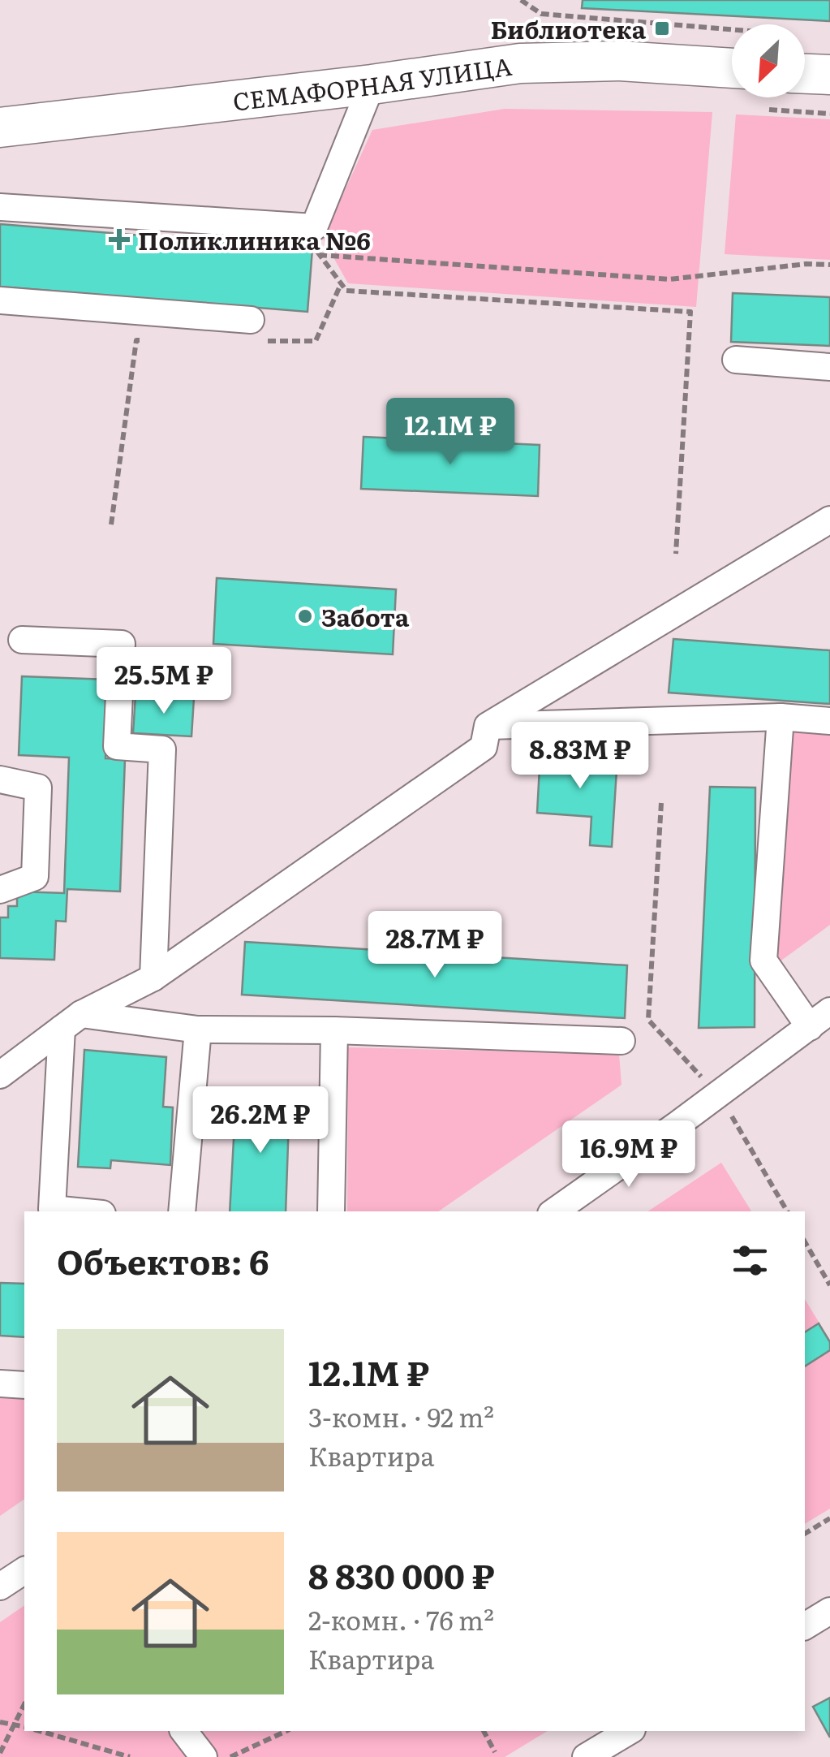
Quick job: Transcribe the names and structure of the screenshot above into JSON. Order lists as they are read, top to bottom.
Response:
{
  "streets": {
    "highway": ["СЕМАФОРНАЯ УЛИЦА"]
  },
  "places": {
    "transit": ["Библиотека"],
    "health": ["Поликлиника №6"],
    "other": ["Забота"]
  },
  "north": "bottom left",
  "page": {
    "price": [
      "12.1M ₽",
      "25.5M ₽",
      "8.83M ₽",
      "28.7M ₽",
      "26.2M ₽",
      "16.9M ₽"
    ],
    "heading": "Объектов: 6",
    "list": [
      {
        "name": "12.1M ₽",
        "note": "3-комн. · 92 m² · Квартира"
      },
      {
        "name": "8 830 000 ₽",
        "note": "2-комн. · 76 m² · Квартира"
      }
    ]
  }
}
